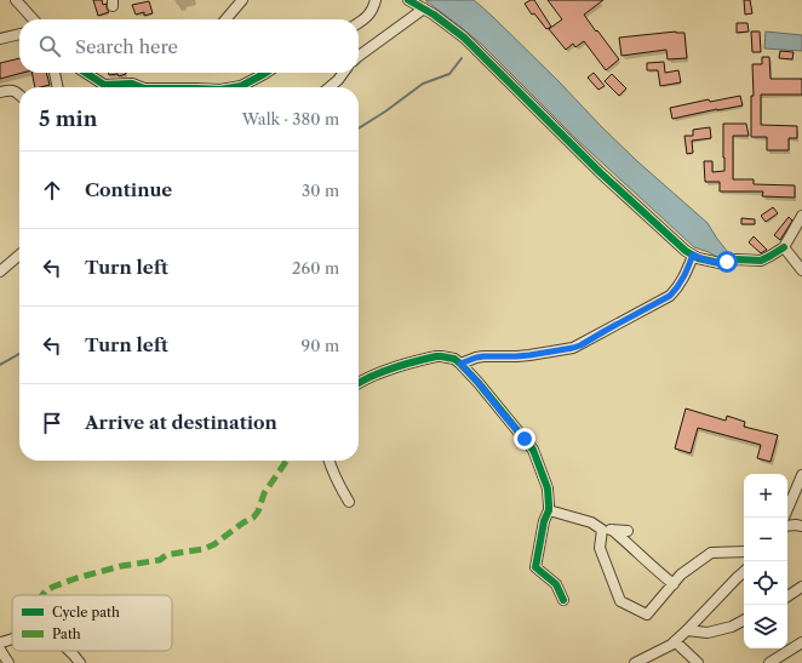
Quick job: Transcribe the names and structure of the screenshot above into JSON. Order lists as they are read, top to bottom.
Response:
{
  "legend": ["Cycle path", "Path"],
  "page": {
    "search": "Search here",
    "heading": ["5 min", "Walk · 380 m"],
    "list": [
      ["Continue", "30 m"],
      ["Turn left", "260 m"],
      ["Turn left", "90 m"],
      "Arrive at destination"
    ],
    "map_buttons": ["+", "−"]
  }
}
